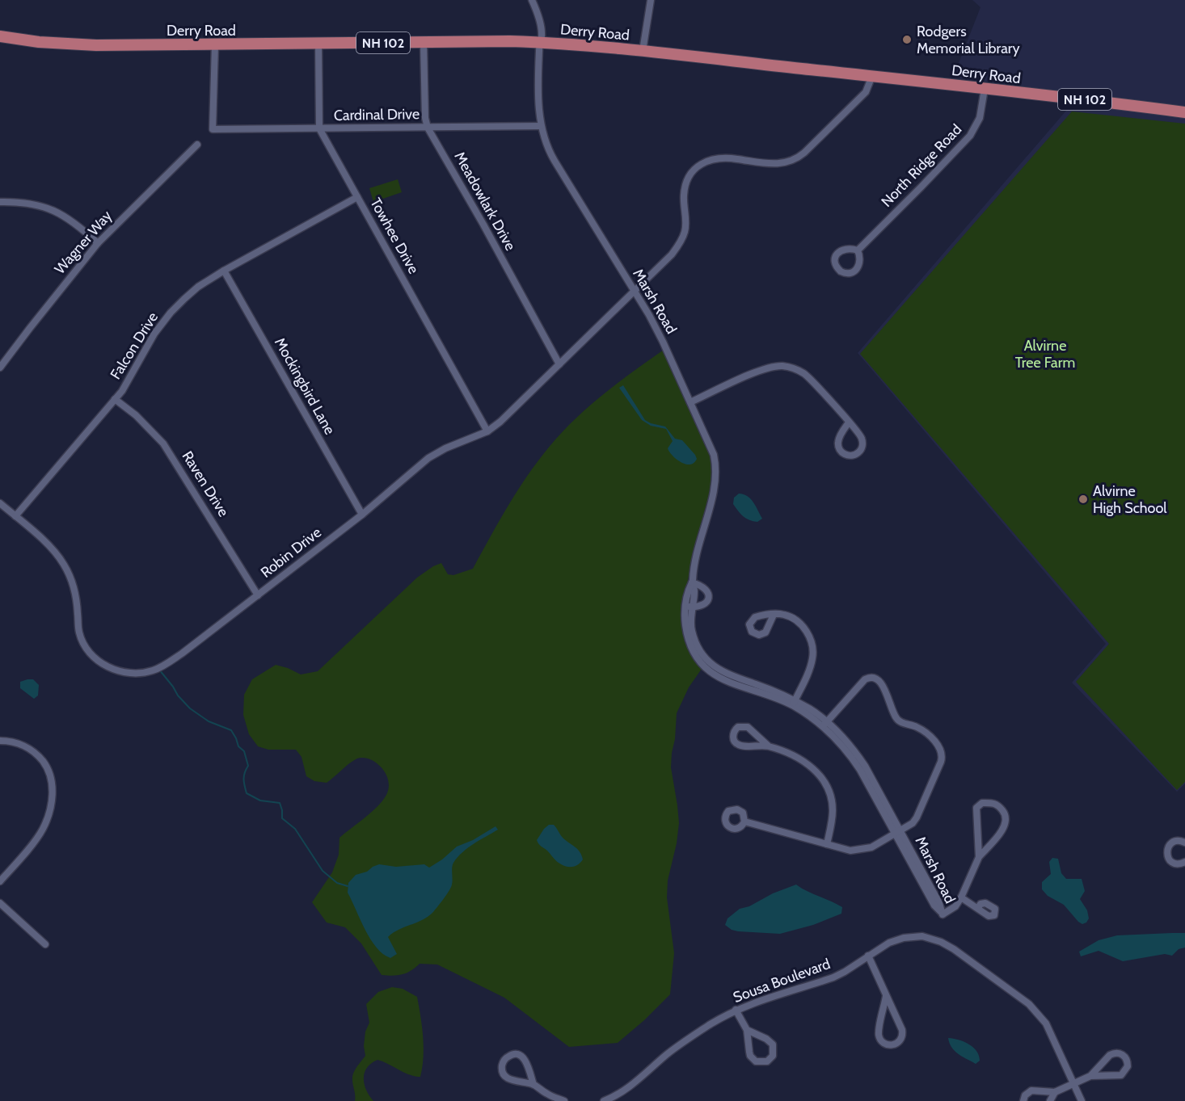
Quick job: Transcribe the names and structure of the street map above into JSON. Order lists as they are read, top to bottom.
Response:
{
  "streets": {
    "main road": ["Derry Road", "NH 102"],
    "street": [
      "Cardinal Drive",
      "North Ridge Road",
      "Meadowlark Drive",
      "Towhee Drive",
      "Wagner Way",
      "Marsh Road",
      "Falcon Drive",
      "Mockingbird Lane",
      "Raven Drive",
      "Robin Drive",
      "Sousa Boulevard"
    ]
  },
  "crossings": [
    ["Derry Road", "Cardinal Drive"],
    ["Derry Road", "North Ridge Road"],
    ["Derry Road", "Meadowlark Drive"],
    ["Derry Road", "Towhee Drive"],
    ["Derry Road", "Marsh Road"],
    ["Derry Road", "Robin Drive"],
    ["Cardinal Drive", "Meadowlark Drive"],
    ["Cardinal Drive", "Towhee Drive"],
    ["Cardinal Drive", "Marsh Road"],
    ["Meadowlark Drive", "Robin Drive"],
    ["Towhee Drive", "Falcon Drive"],
    ["Towhee Drive", "Robin Drive"],
    ["Marsh Road", "Robin Drive"],
    ["Falcon Drive", "Mockingbird Lane"],
    ["Falcon Drive", "Raven Drive"],
    ["Falcon Drive", "Robin Drive"],
    ["Mockingbird Lane", "Robin Drive"],
    ["Raven Drive", "Robin Drive"]
  ],
  "parks": ["Alvirne Tree Farm"],
  "places": ["Rodgers Memorial Library", "Alvirne High School"]
}
